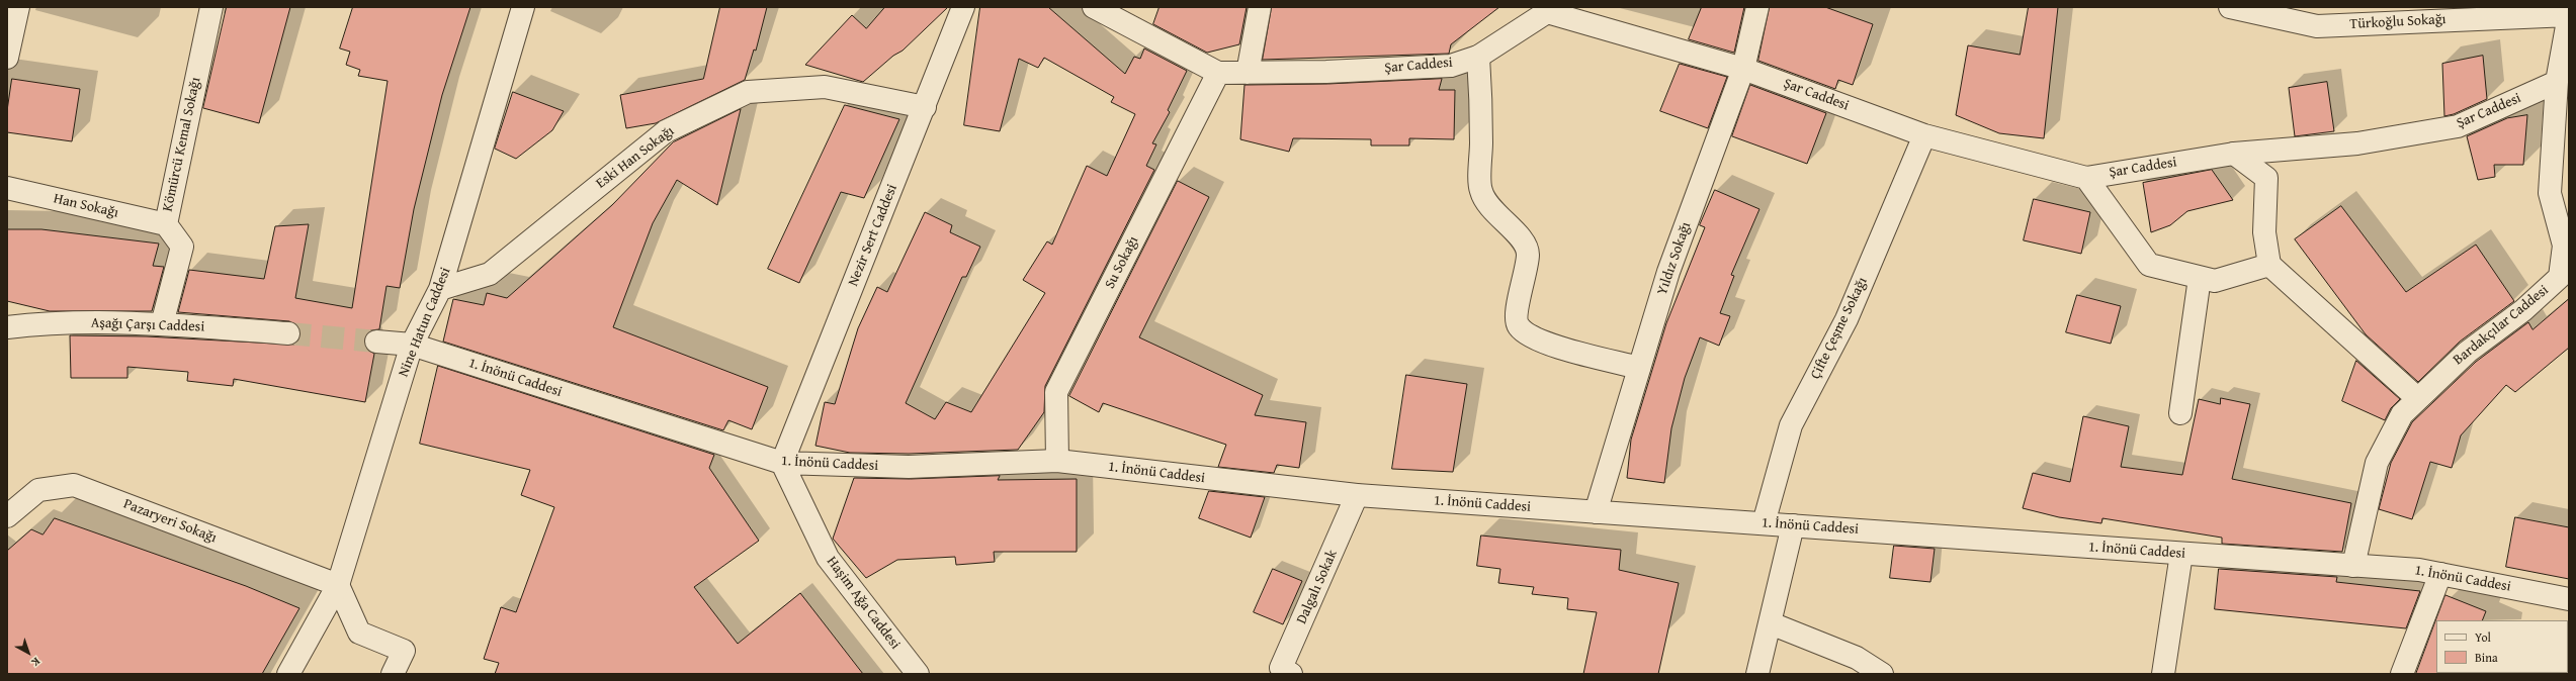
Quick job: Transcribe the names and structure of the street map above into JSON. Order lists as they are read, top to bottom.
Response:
{
  "streets": {
    "street": [
      "Türkoğlu Sokağı",
      "Şar Caddesi",
      "Kömürcü Kemal Sokağı",
      "Eski Han Sokağı",
      "Han Sokağı",
      "Nezir Sert Caddesi",
      "Yıldız Sokağı",
      "Su Sokağı",
      "Nine Hatun Caddesi",
      "Aşağı Çarşı Caddesi",
      "Bardakçılar Caddesi",
      "Çifte Çeşme Sokağı",
      "1. İnönü Caddesi",
      "Pazaryeri Sokağı",
      "Dalgalı Sokak",
      "Haşim Ağa Caddesi"
    ]
  },
  "crossings": [
    ["Türkoğlu Sokağı", "Bardakçılar Caddesi"],
    ["Şar Caddesi", "Yıldız Sokağı"],
    ["Şar Caddesi", "Su Sokağı"],
    ["Şar Caddesi", "Bardakçılar Caddesi"],
    ["Şar Caddesi", "Çifte Çeşme Sokağı"],
    ["Kömürcü Kemal Sokağı", "Han Sokağı"],
    ["Kömürcü Kemal Sokağı", "Aşağı Çarşı Caddesi"],
    ["Eski Han Sokağı", "Nezir Sert Caddesi"],
    ["Eski Han Sokağı", "Nine Hatun Caddesi"],
    ["Nezir Sert Caddesi", "1. İnönü Caddesi"],
    ["Nezir Sert Caddesi", "Haşim Ağa Caddesi"],
    ["Yıldız Sokağı", "1. İnönü Caddesi"],
    ["Su Sokağı", "1. İnönü Caddesi"],
    ["Nine Hatun Caddesi", "1. İnönü Caddesi"],
    ["Nine Hatun Caddesi", "Pazaryeri Sokağı"],
    ["Bardakçılar Caddesi", "1. İnönü Caddesi"],
    ["Çifte Çeşme Sokağı", "1. İnönü Caddesi"],
    ["1. İnönü Caddesi", "Dalgalı Sokak"],
    ["1. İnönü Caddesi", "Haşim Ağa Caddesi"]
  ],
  "legend": ["Yol", "Bina"],
  "north": "bottom right"
}
